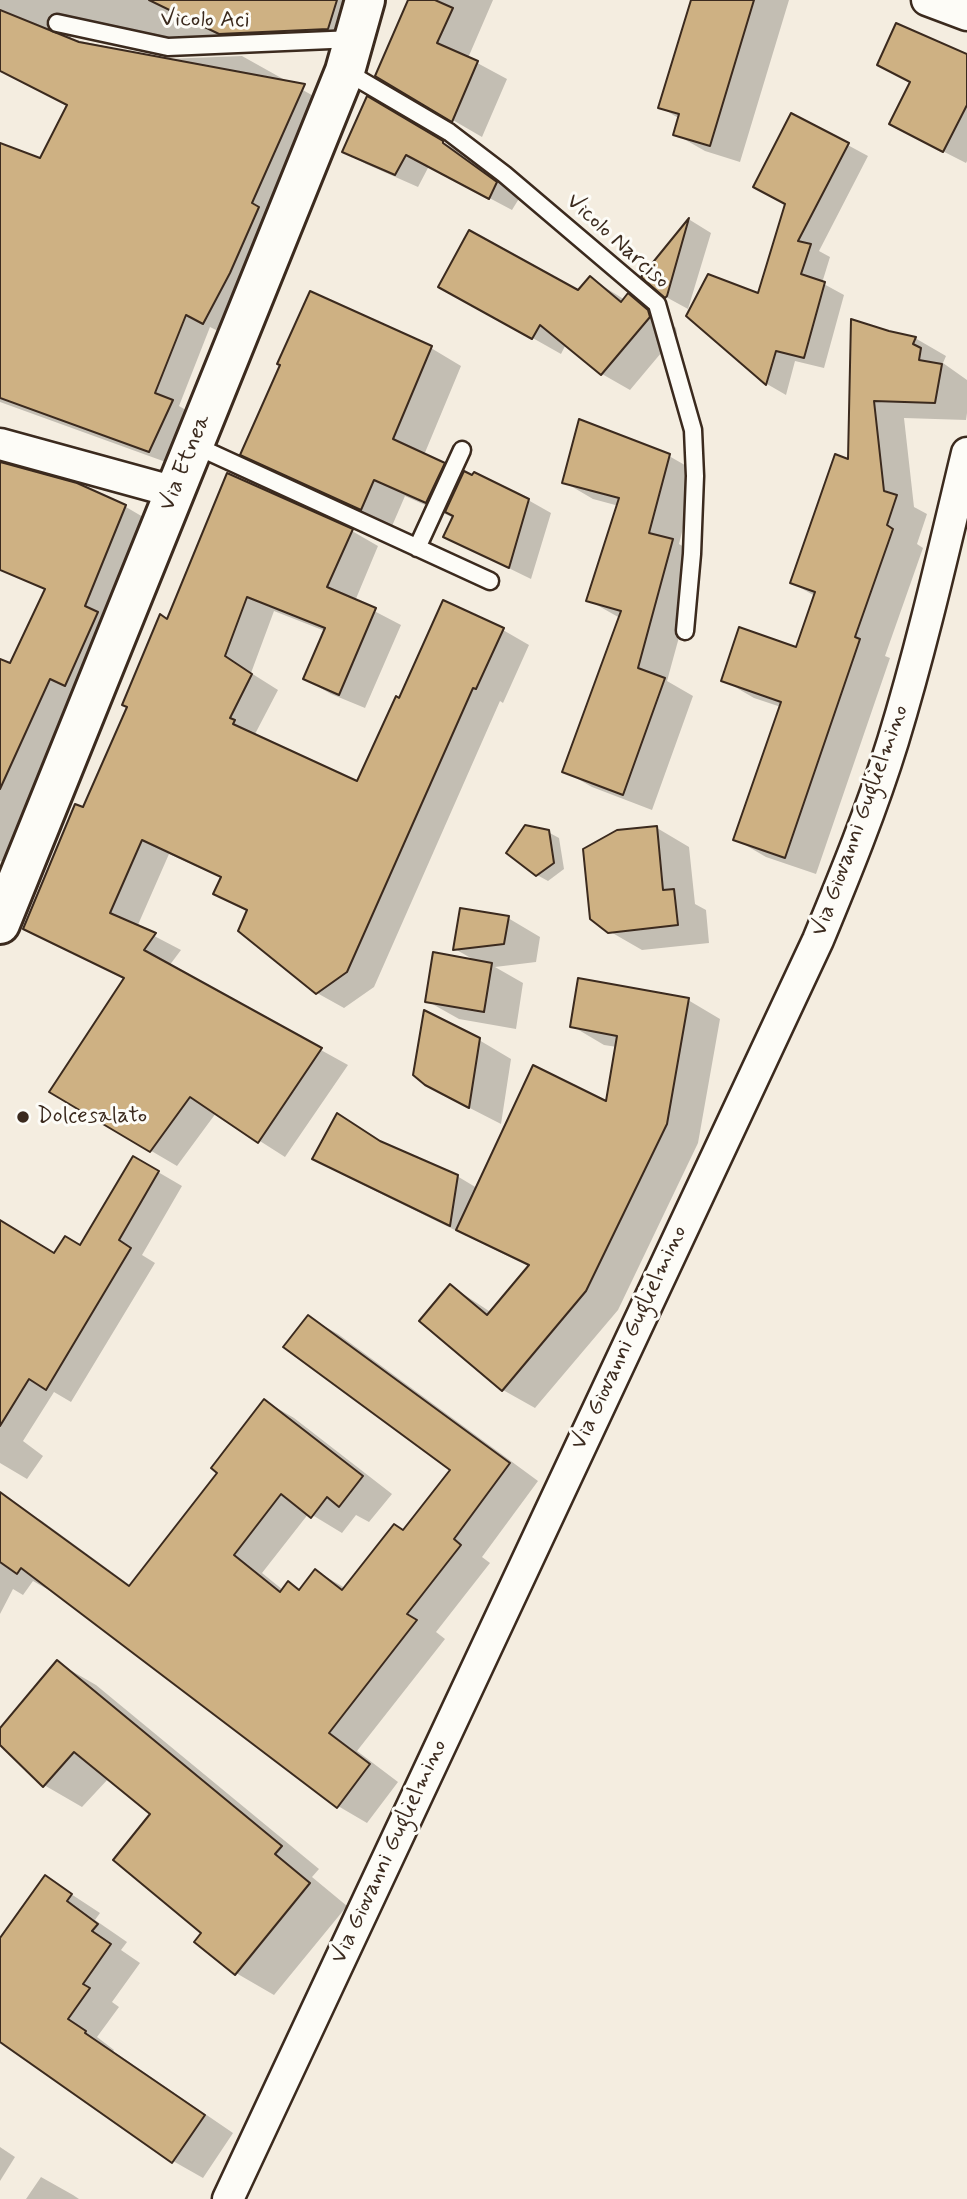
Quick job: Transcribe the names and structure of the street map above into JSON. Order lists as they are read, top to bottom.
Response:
{
  "streets": {
    "main road": ["Via Etnea"],
    "street": ["Via Giovanni Guglielmino"],
    "lane": ["Vicolo Aci", "Vicolo Narciso"]
  },
  "crossings": [
    ["Vicolo Aci", "Vicolo Narciso"],
    ["Vicolo Aci", "Via Etnea"],
    ["Vicolo Narciso", "Via Etnea"]
  ],
  "places": ["Dolcesalato"]
}
